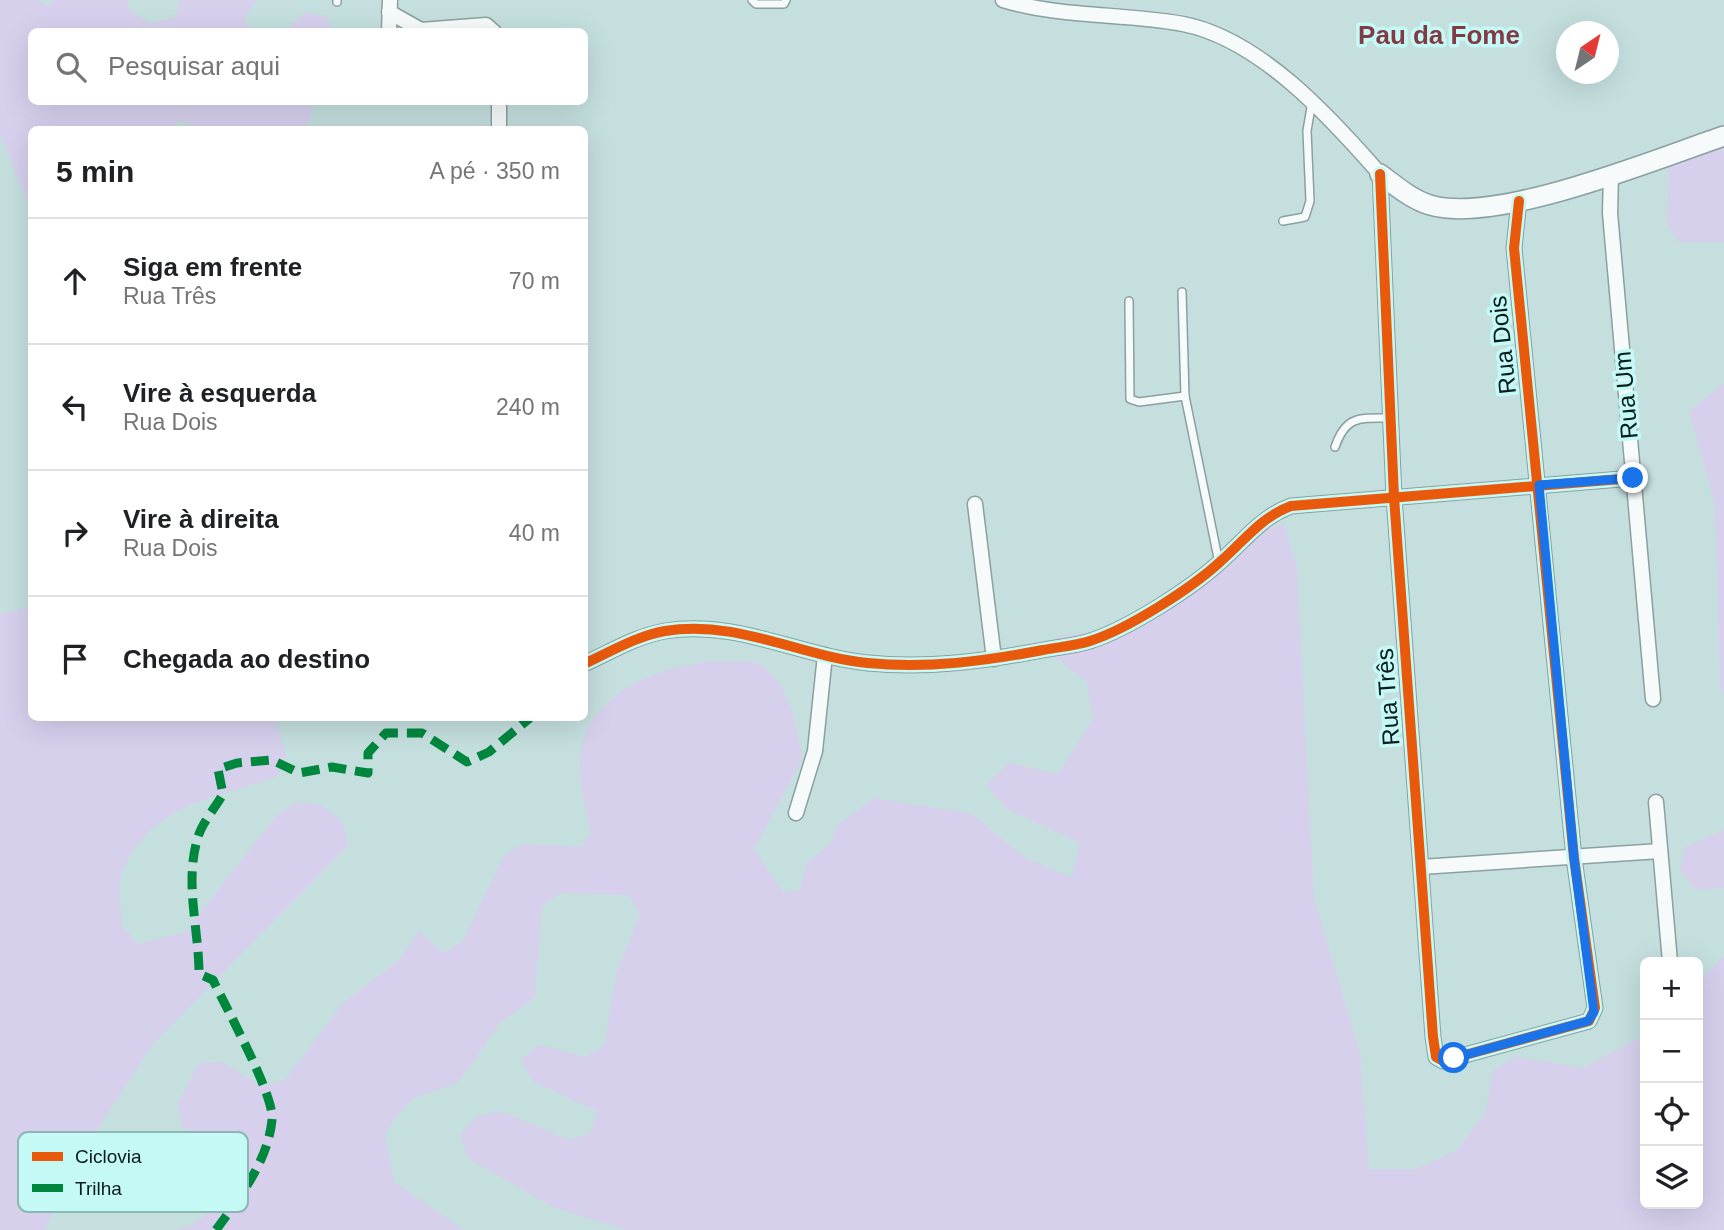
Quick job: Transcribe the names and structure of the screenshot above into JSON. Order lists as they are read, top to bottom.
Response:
{
  "streets": {
    "street": ["Rua Dois", "Rua Um", "Rua Três"]
  },
  "crossings": [
    ["Rua Dois", "Rua Três"]
  ],
  "districts": ["Pau da Fome"],
  "legend": ["Ciclovia", "Trilha"],
  "north": "top right",
  "page": {
    "search": "Pesquisar aqui",
    "heading": ["5 min", "A pé · 350 m"],
    "list": [
      ["Siga em frente", "Rua Três", "70 m"],
      ["Vire à esquerda", "Rua Dois", "240 m"],
      ["Vire à direita", "Rua Dois", "40 m"],
      "Chegada ao destino"
    ],
    "map_buttons": ["+", "−"]
  }
}
